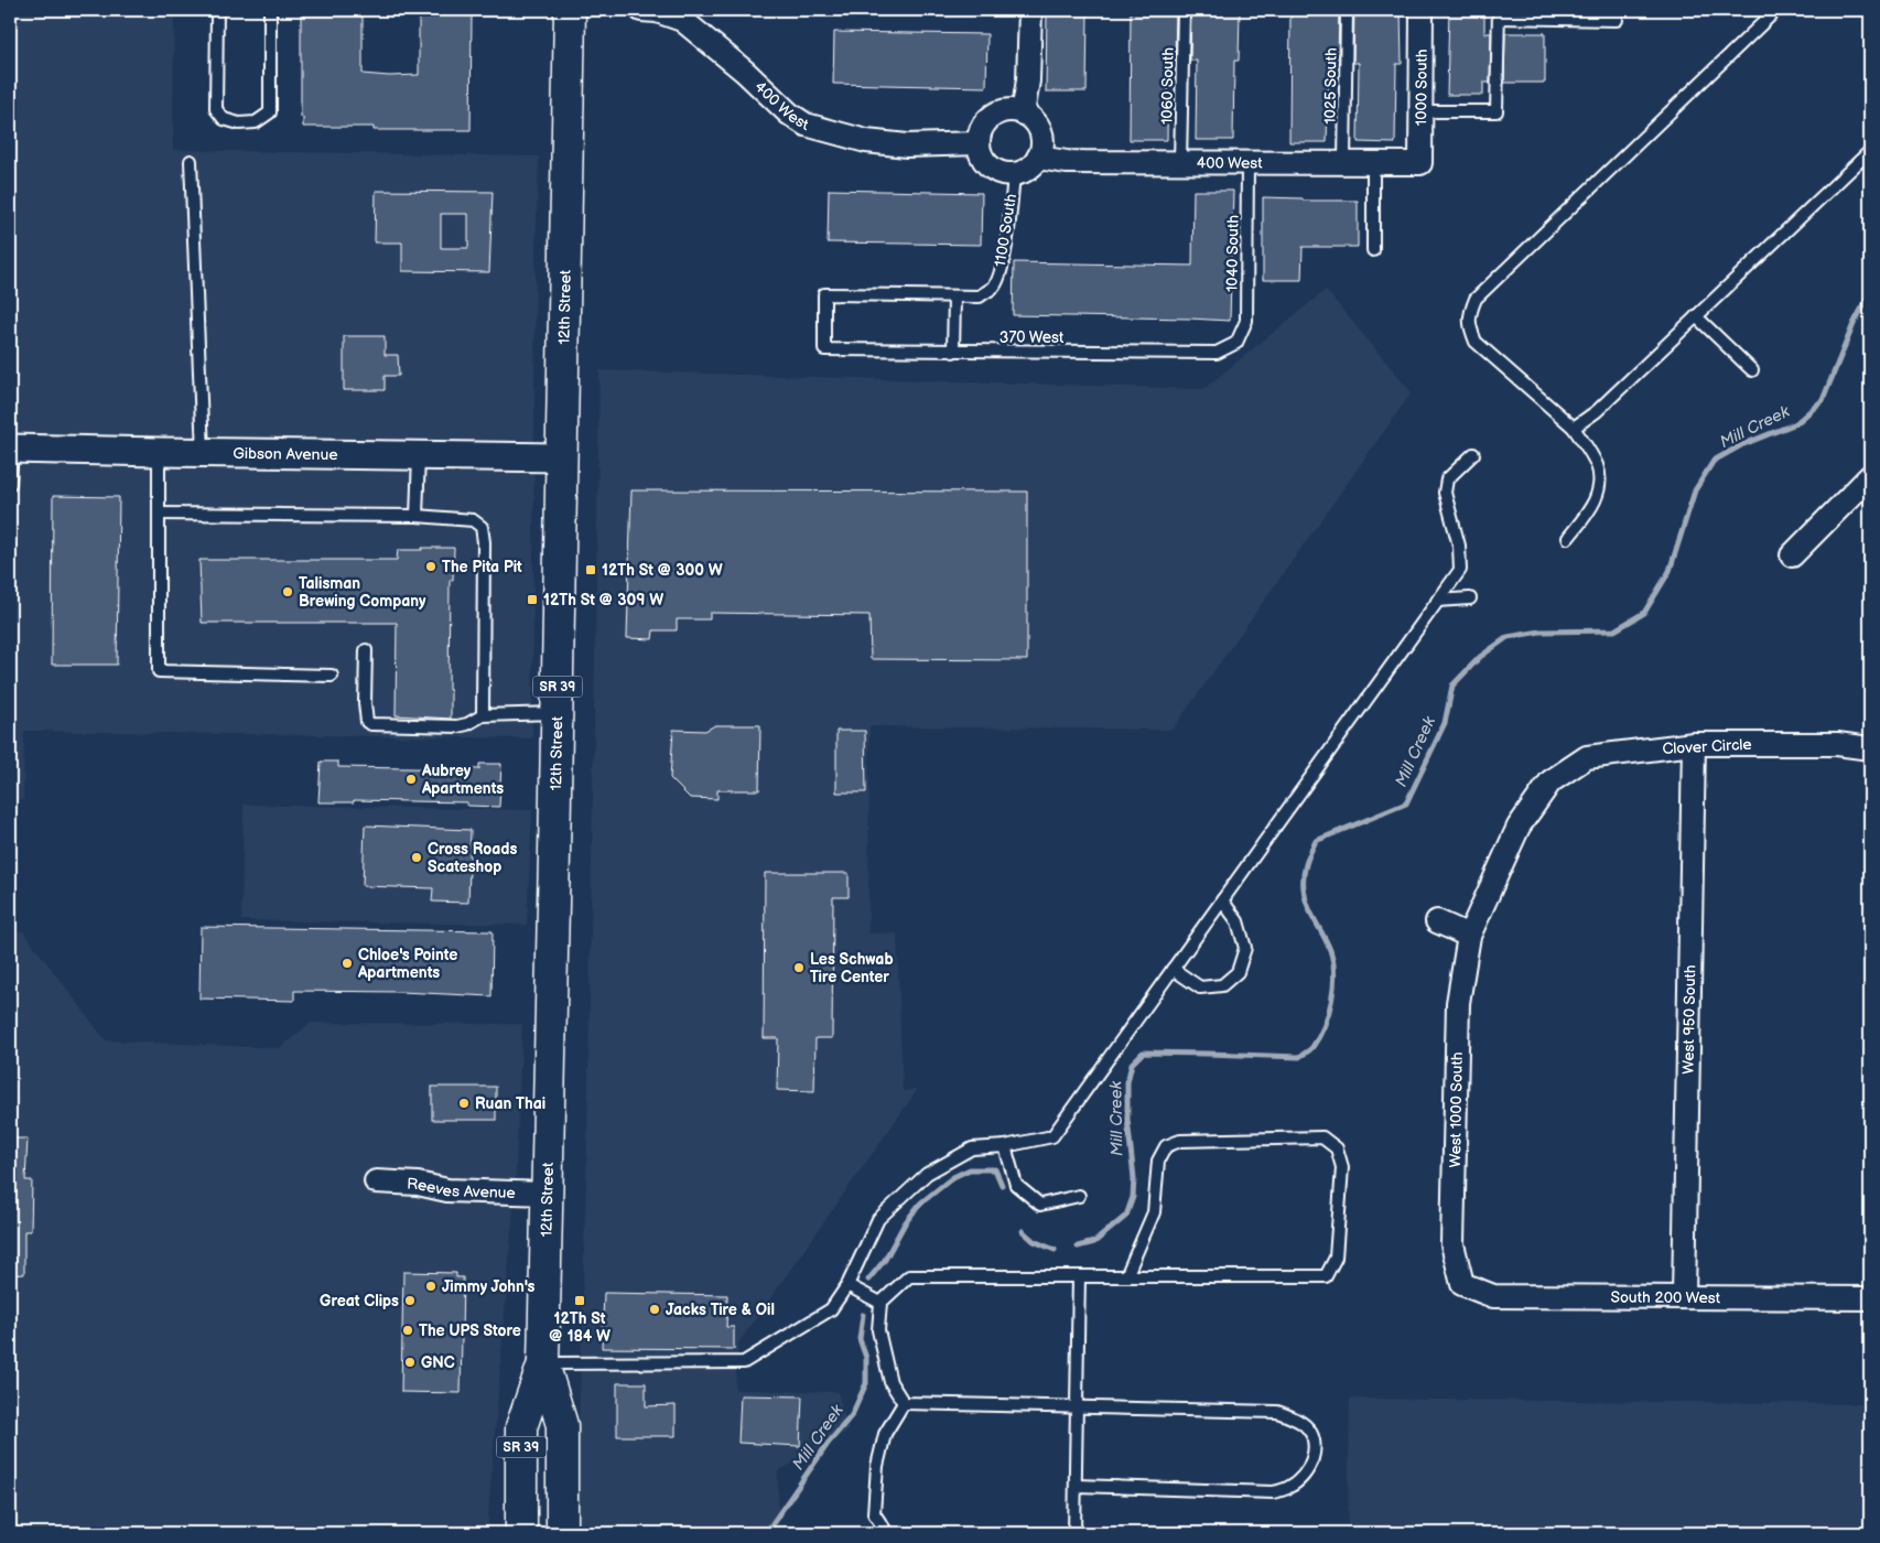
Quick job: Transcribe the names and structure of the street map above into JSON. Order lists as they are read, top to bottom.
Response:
{
  "streets": {
    "main road": ["12th Street", "SR 39"],
    "street": [
      "1000 South",
      "400 West",
      "Gibson Avenue",
      "Clover Circle",
      "West 950 South",
      "West 1000 South",
      "Reeves Avenue",
      "South 200 West"
    ],
    "lane": [
      "1060 South",
      "1025 South",
      "1100 South",
      "1040 South",
      "370 West"
    ]
  },
  "crossings": [
    ["1060 South", "400 West"],
    ["1025 South", "400 West"],
    ["1000 South", "400 West"],
    ["400 West", "1100 South"],
    ["400 West", "1040 South"],
    ["1100 South", "370 West"],
    ["1040 South", "370 West"],
    ["12th Street", "Gibson Avenue"],
    ["12th Street", "Reeves Avenue"],
    ["Clover Circle", "West 950 South"],
    ["Clover Circle", "West 1000 South"],
    ["West 950 South", "South 200 West"],
    ["West 1000 South", "South 200 West"]
  ],
  "water": ["Mill Creek"],
  "places": {
    "other": [
      "The Pita Pit",
      "Talisman Brewing Company",
      "Aubrey Apartments",
      "Cross Roads Scateshop",
      "Chloe's Pointe Apartments",
      "Les Schwab Tire Center",
      "Ruan Thai",
      "Jimmy John's",
      "Great Clips",
      "Jacks Tire & Oil",
      "The UPS Store",
      "GNC"
    ],
    "transit": ["12Th St @ 300 W", "12Th St @ 309 W", "12Th St @ 184 W"]
  }
}
